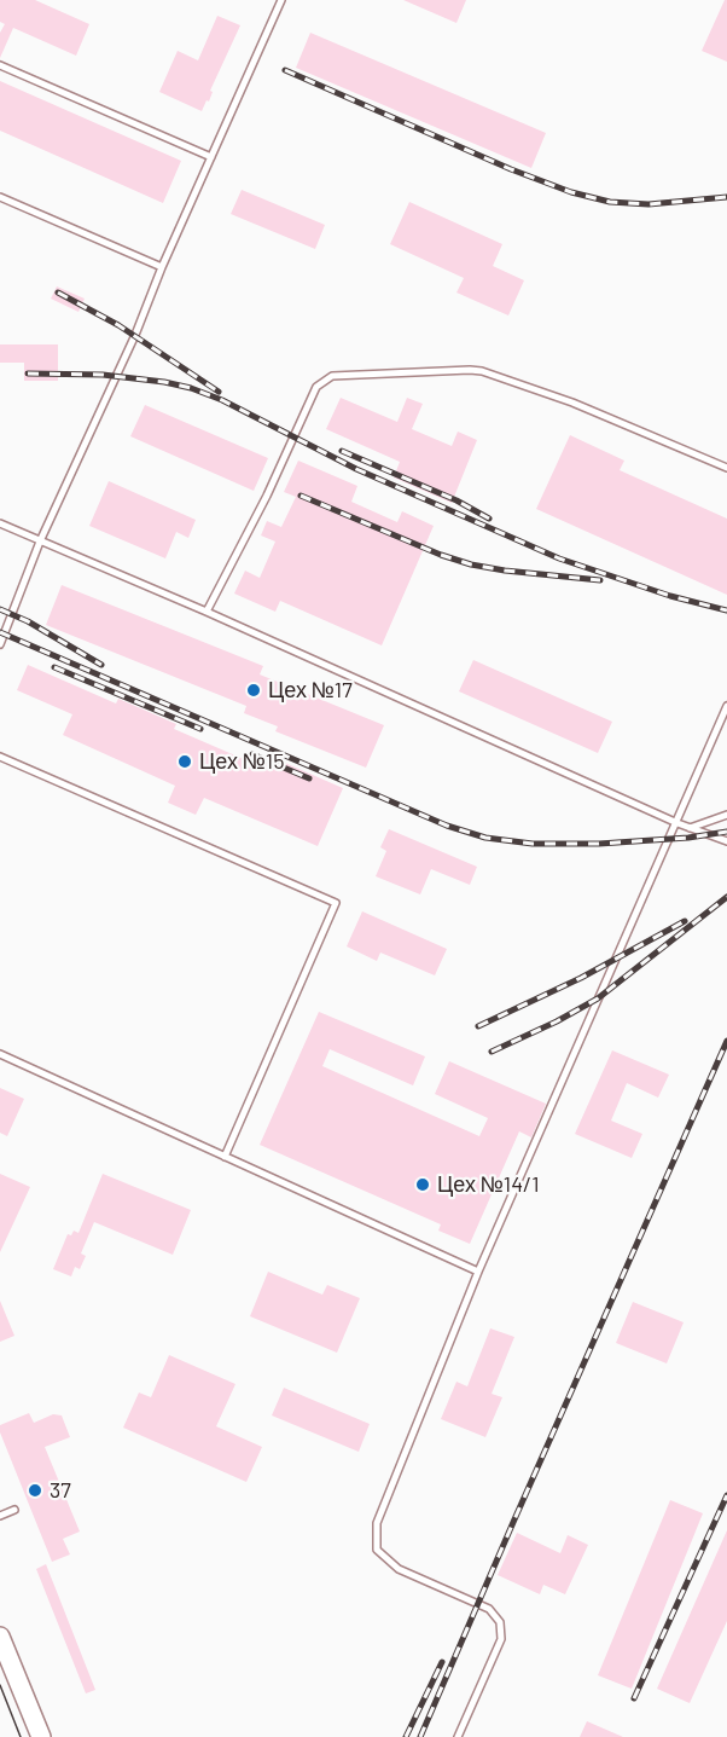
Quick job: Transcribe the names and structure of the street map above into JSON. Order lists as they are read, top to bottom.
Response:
{
  "places": [
    "Цех №17",
    "Цех №15",
    "Цех №14/1",
    "37"
  ]
}
